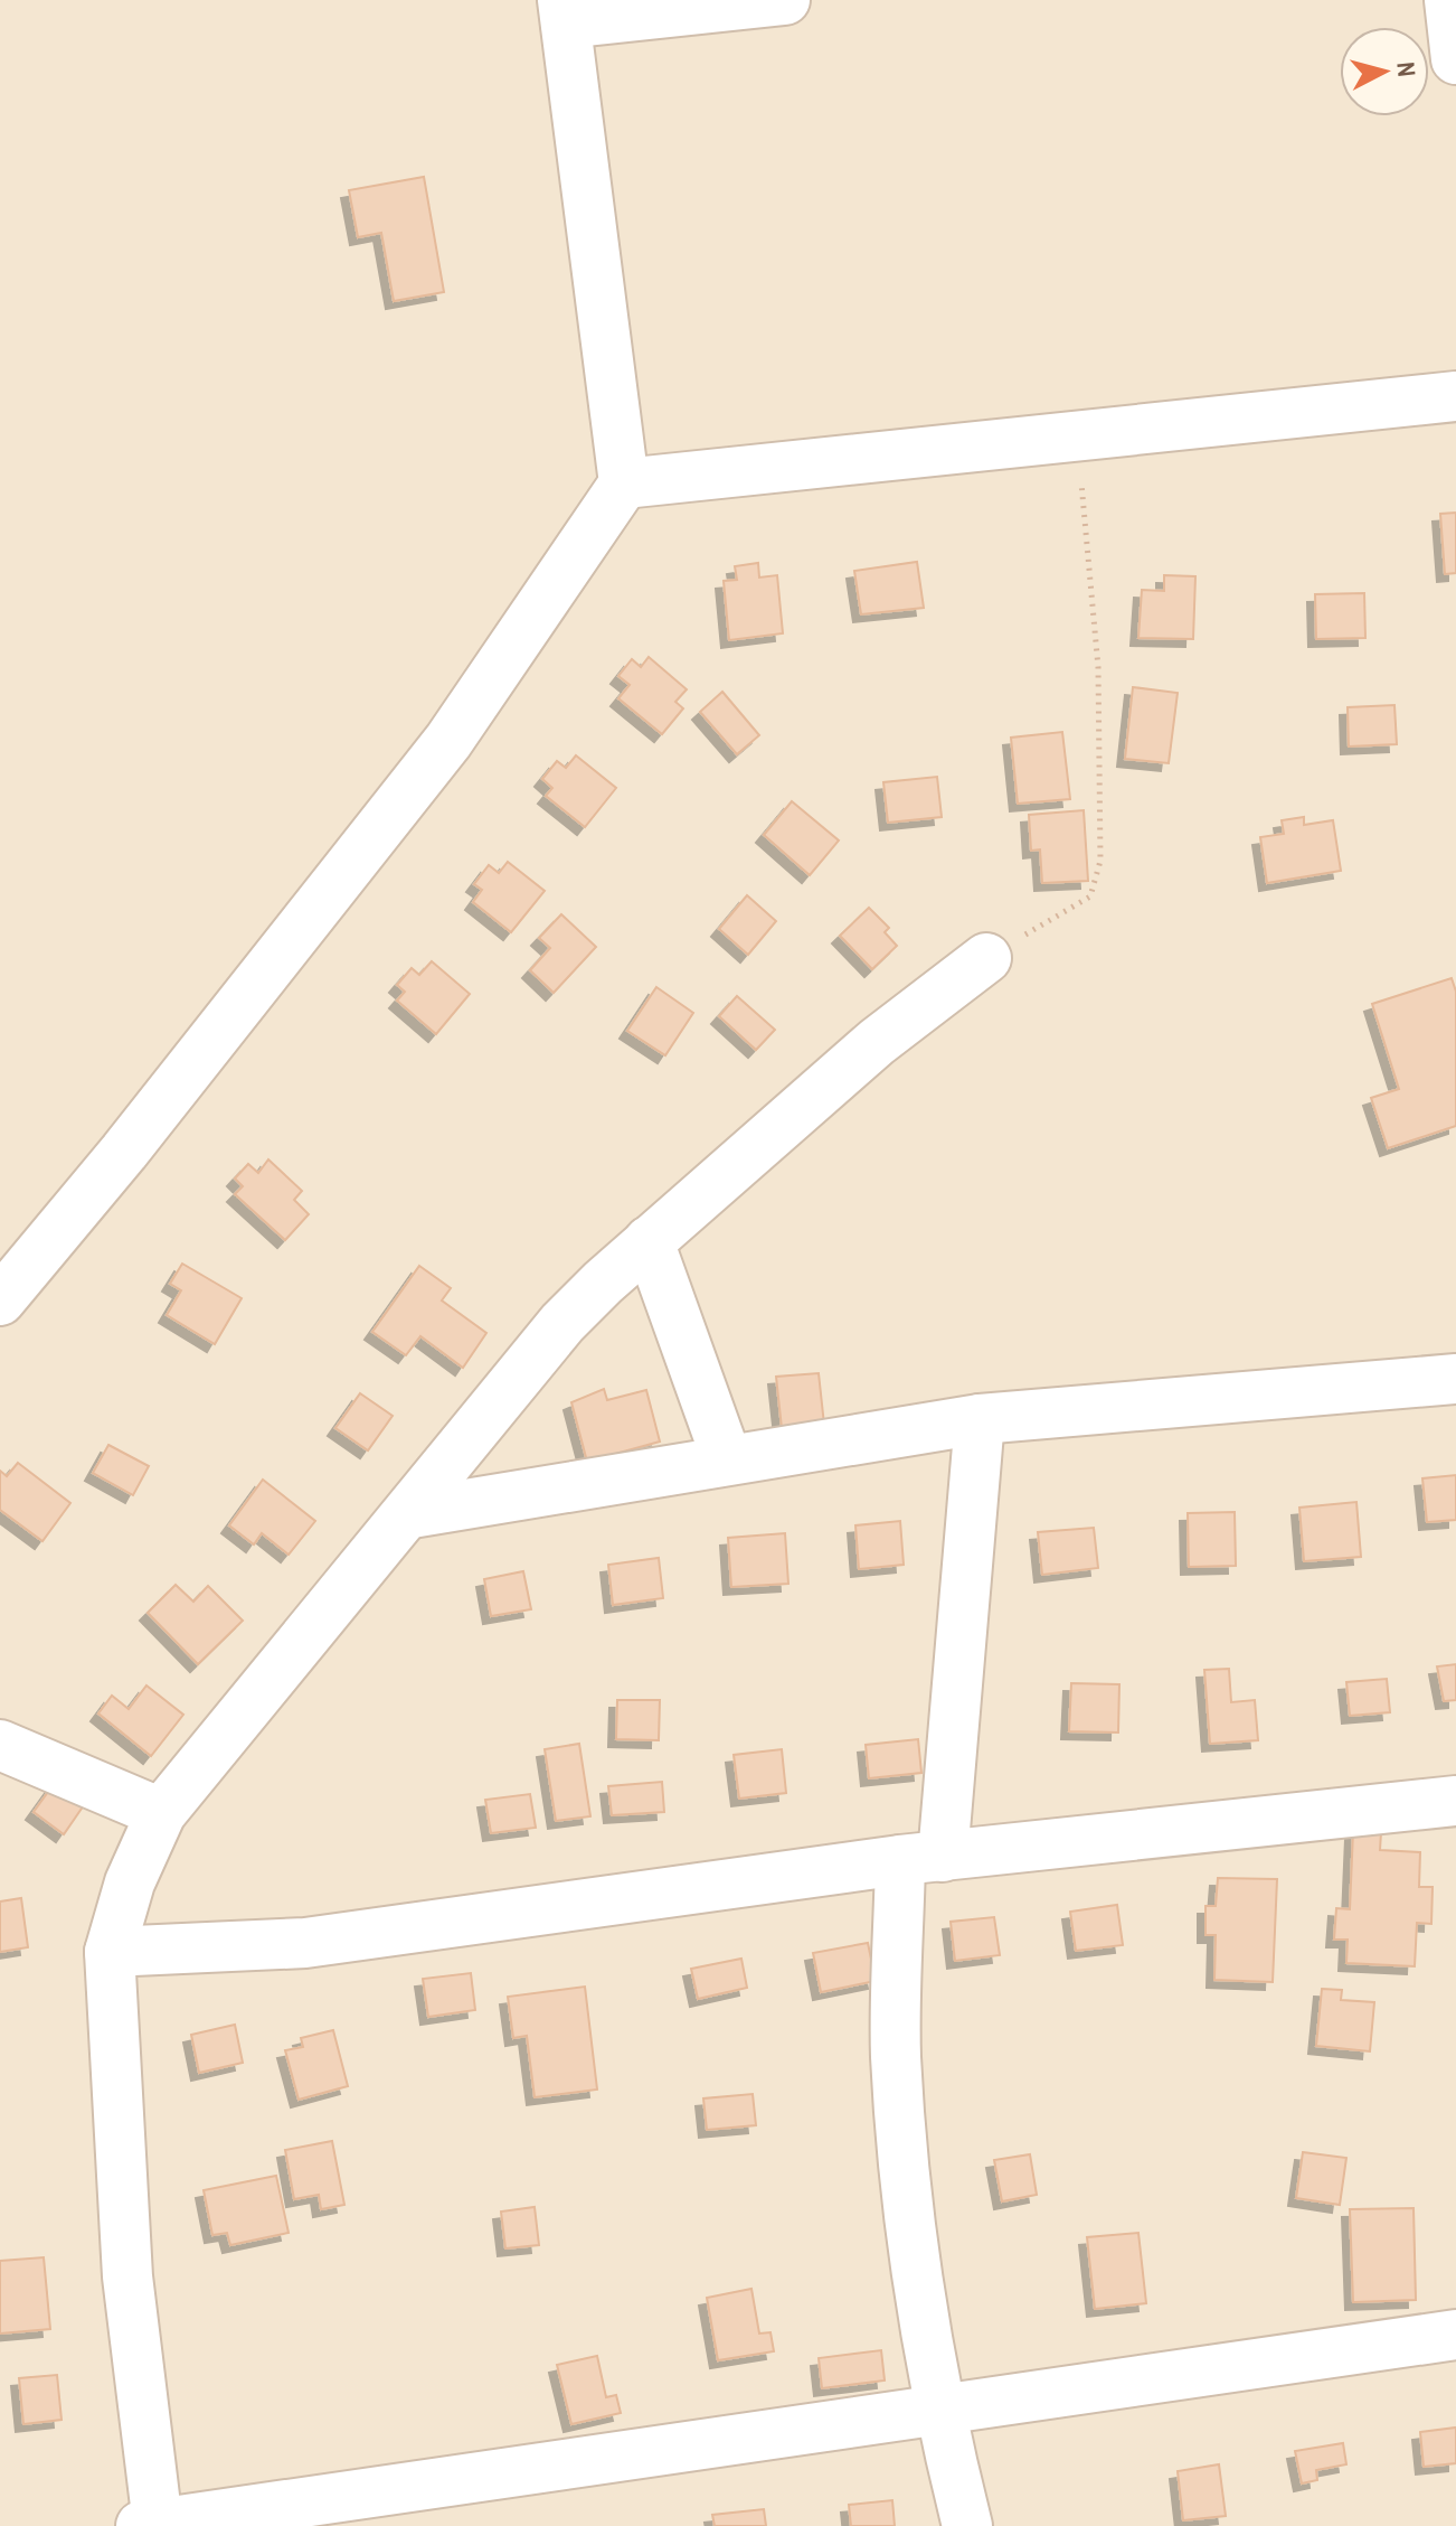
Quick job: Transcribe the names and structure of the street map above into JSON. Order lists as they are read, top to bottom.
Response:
{
  "north": "right"
}
